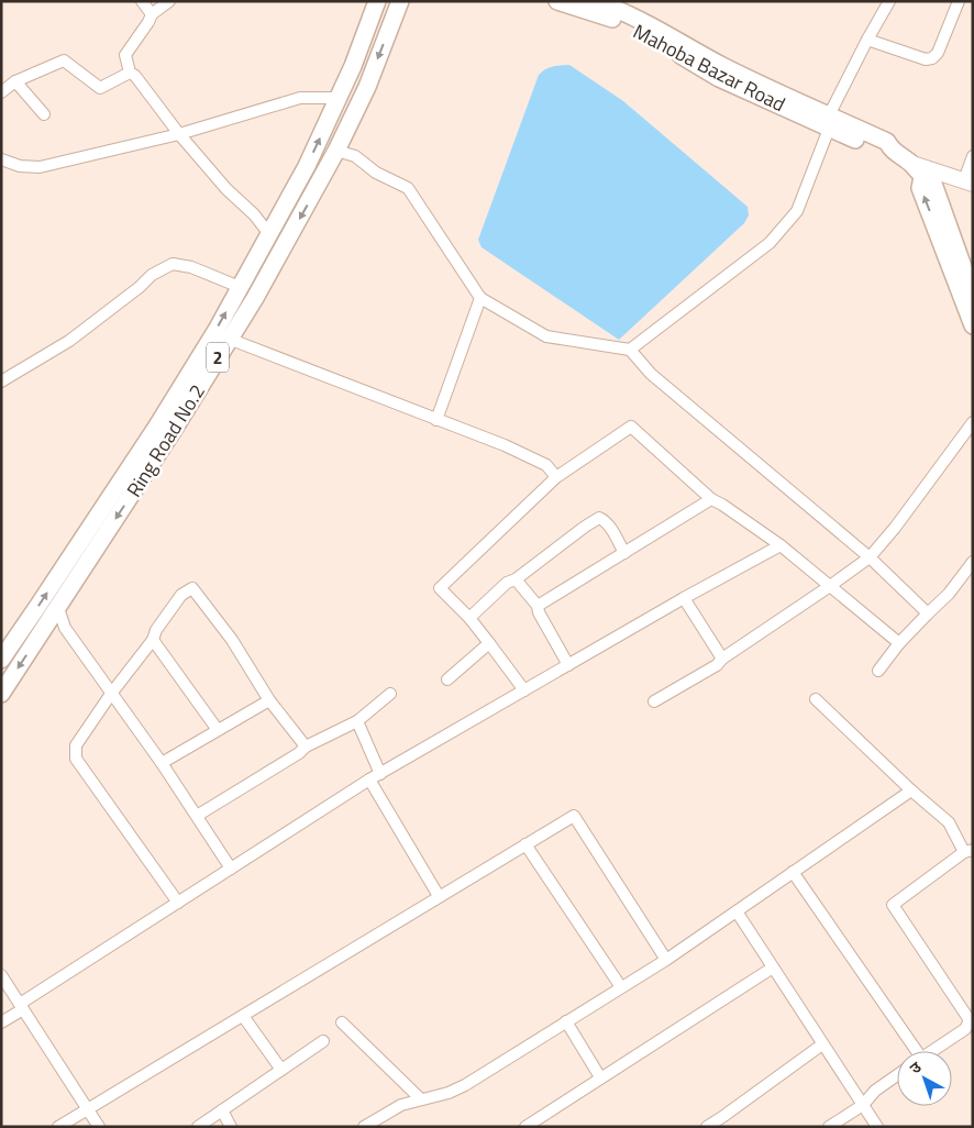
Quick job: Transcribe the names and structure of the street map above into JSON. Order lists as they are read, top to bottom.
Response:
{
  "streets": {
    "main road": ["Mahoba Bazar Road", "2", "Ring Road No.2"]
  },
  "north": "top left"
}
